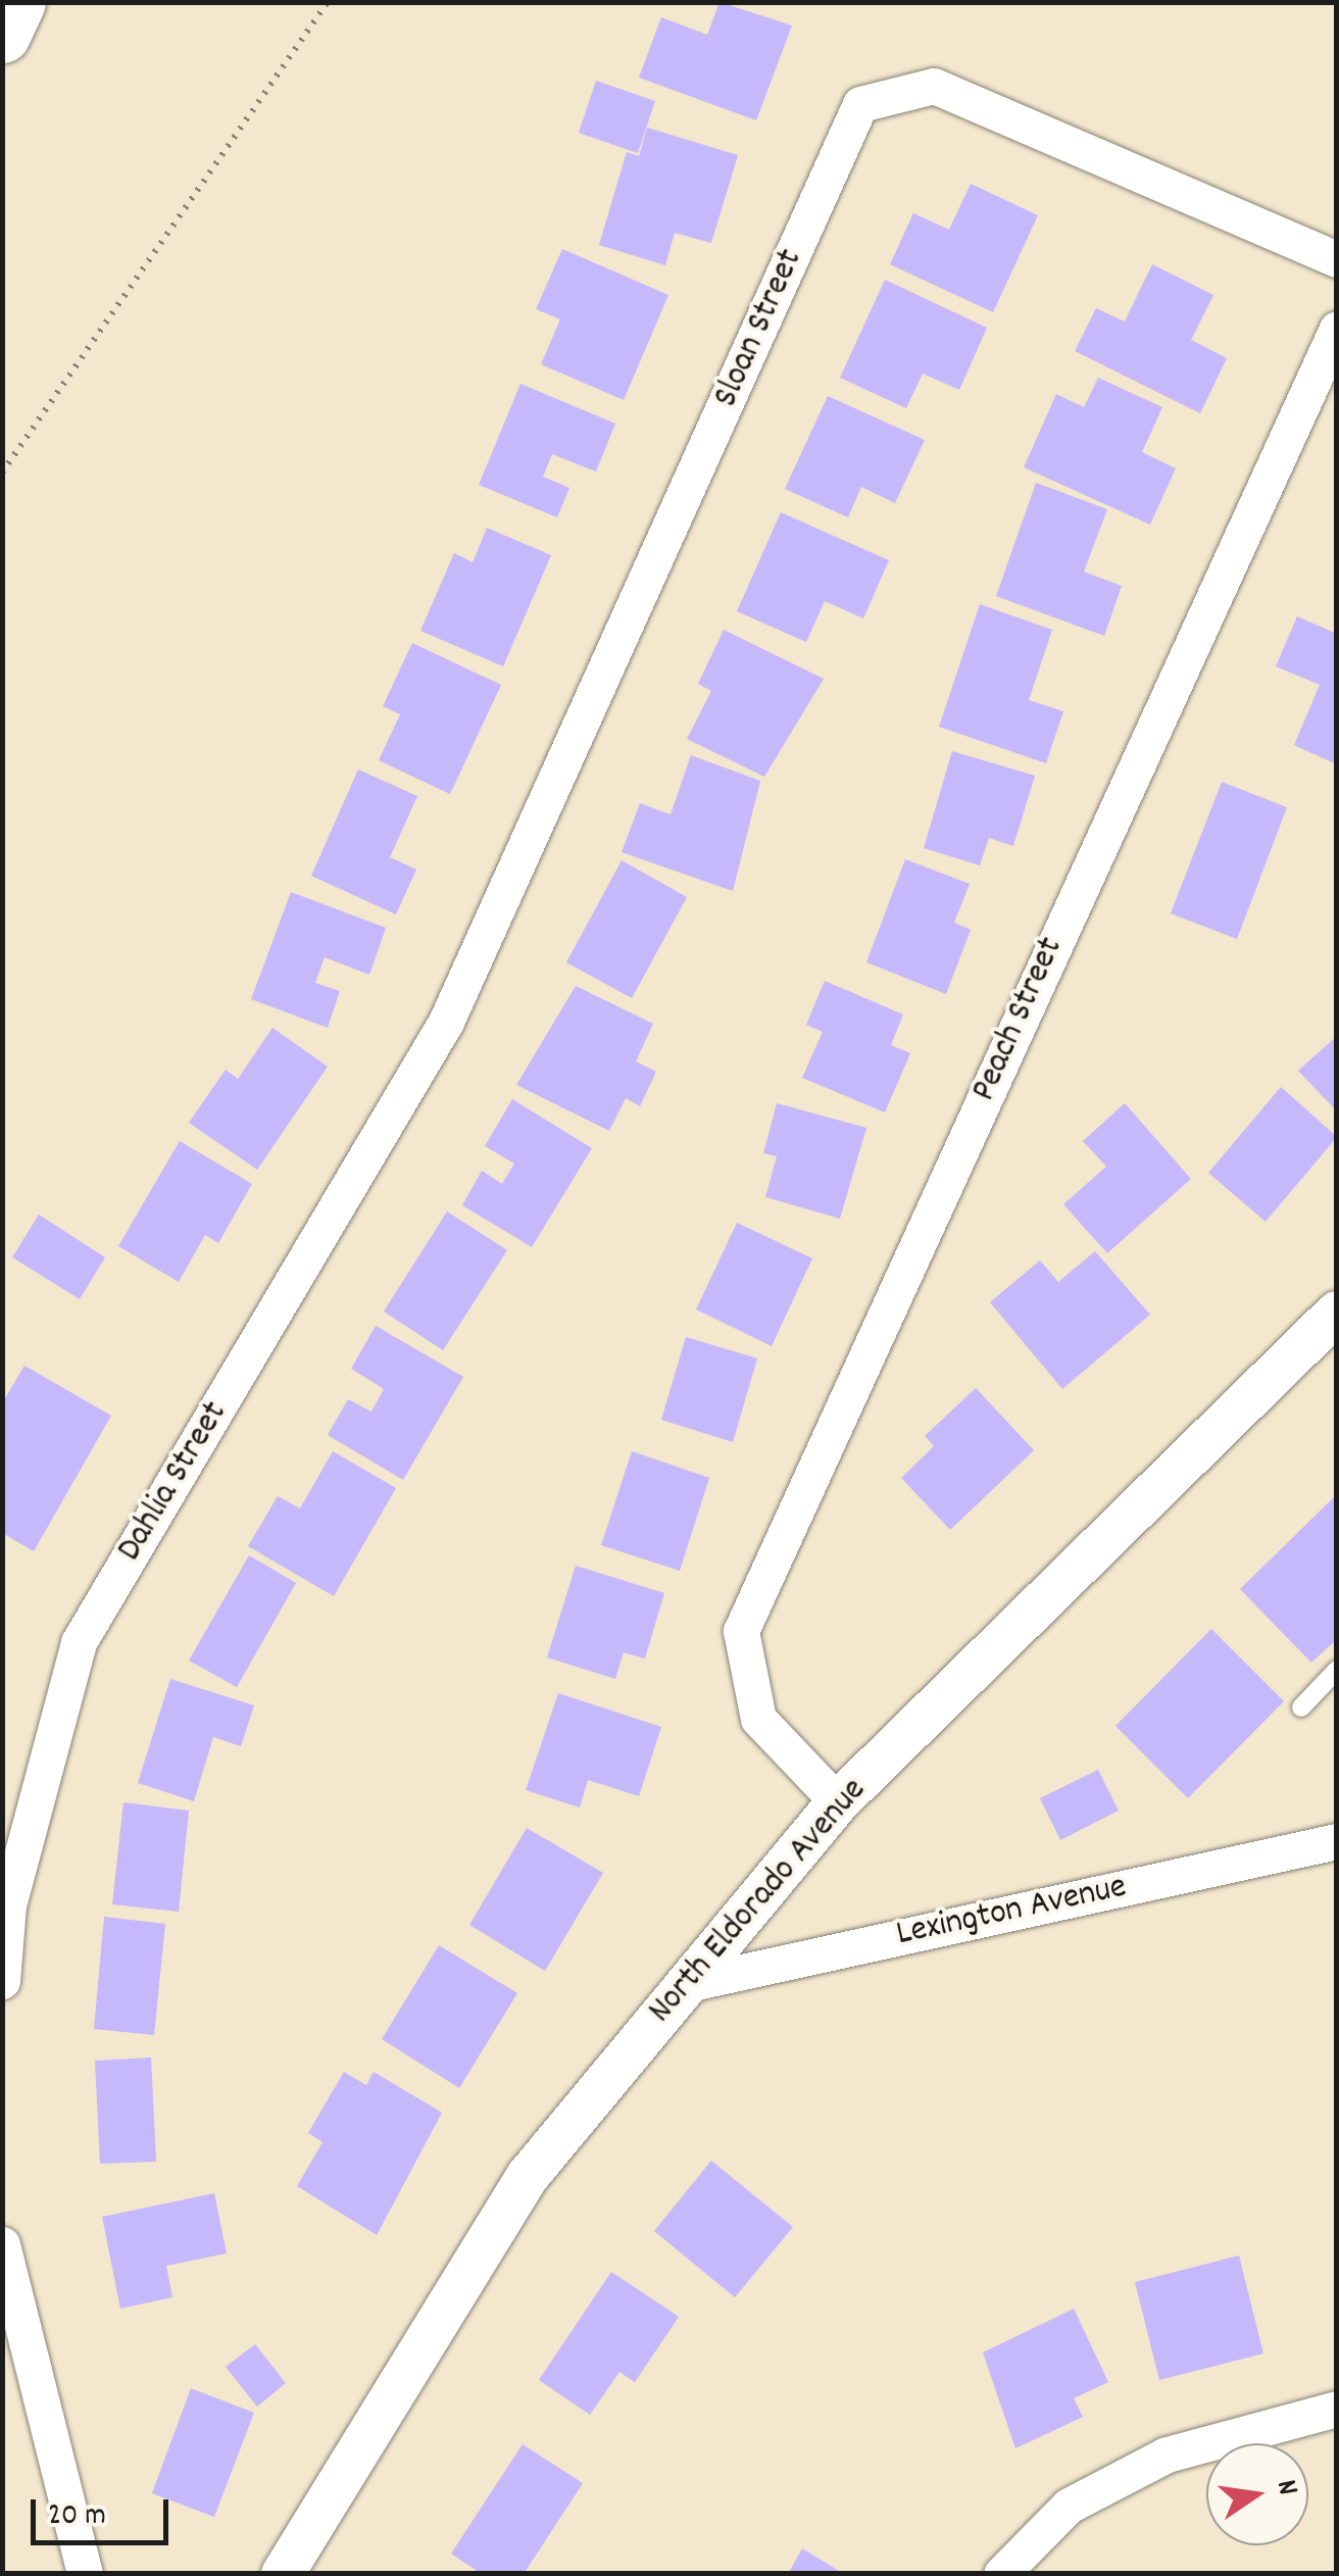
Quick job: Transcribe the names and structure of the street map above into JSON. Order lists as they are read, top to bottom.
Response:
{
  "streets": {
    "street": [
      "Sloan Street",
      "Peach Street",
      "Dahlia Street",
      "North Eldorado Avenue",
      "Lexington Avenue"
    ]
  },
  "crossings": [
    ["Sloan Street", "Dahlia Street"],
    ["Peach Street", "North Eldorado Avenue"],
    ["North Eldorado Avenue", "Lexington Avenue"]
  ],
  "scale_bar": "20 m",
  "north": "right"
}
